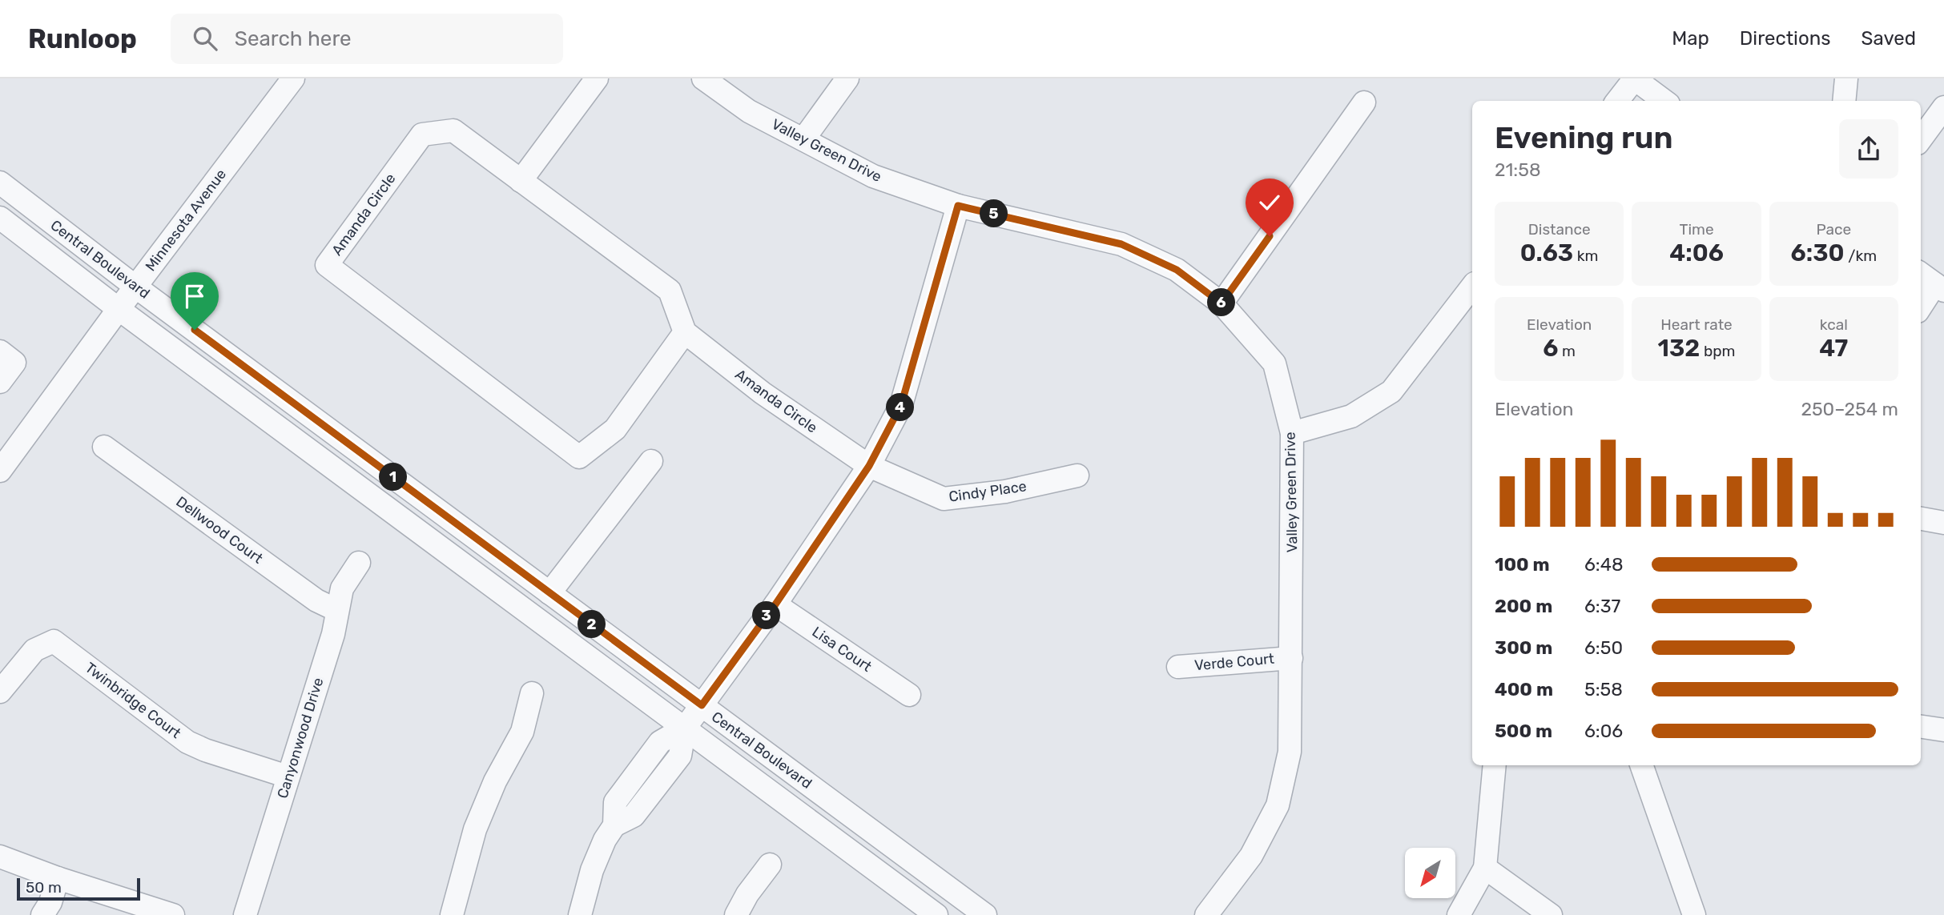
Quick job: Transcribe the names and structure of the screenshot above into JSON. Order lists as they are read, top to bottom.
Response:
{
  "streets": {
    "street": [
      "Valley Green Drive",
      "Amanda Circle",
      "Minnesota Avenue",
      "Central Boulevard",
      "Cindy Place",
      "Dellwood Court",
      "Lisa Court",
      "Verde Court",
      "Twinbridge Court",
      "Canyonwood Drive"
    ]
  },
  "crossings": [
    ["Valley Green Drive", "Verde Court"],
    ["Amanda Circle", "Cindy Place"],
    ["Minnesota Avenue", "Central Boulevard"],
    ["Dellwood Court", "Canyonwood Drive"],
    ["Twinbridge Court", "Canyonwood Drive"]
  ],
  "scale_bar": "50 m",
  "north": "bottom left",
  "page": {
    "header": "Runloop",
    "search": "Search here",
    "nav": ["Map", "Directions", "Saved"],
    "heading": ["Evening run", "21:58"],
    "stats": [
      ["Distance", "0.63 km"],
      ["Time", "4:06"],
      ["Pace", "6:30 /km"],
      ["Elevation", "6 m"],
      ["Heart rate", "132 bpm"],
      ["kcal", "47"]
    ],
    "pins": [
      "5",
      "6",
      "4",
      "1",
      "3",
      "2"
    ],
    "chart": ["Elevation", "250–254 m"],
    "list": [
      {
        "name": "100 m",
        "note": "6:48"
      },
      {
        "name": "200 m",
        "note": "6:37"
      },
      {
        "name": "300 m",
        "note": "6:50"
      },
      {
        "name": "400 m",
        "note": "5:58"
      },
      {
        "name": "500 m",
        "note": "6:06"
      }
    ],
    "scale": "50 m"
  }
}
